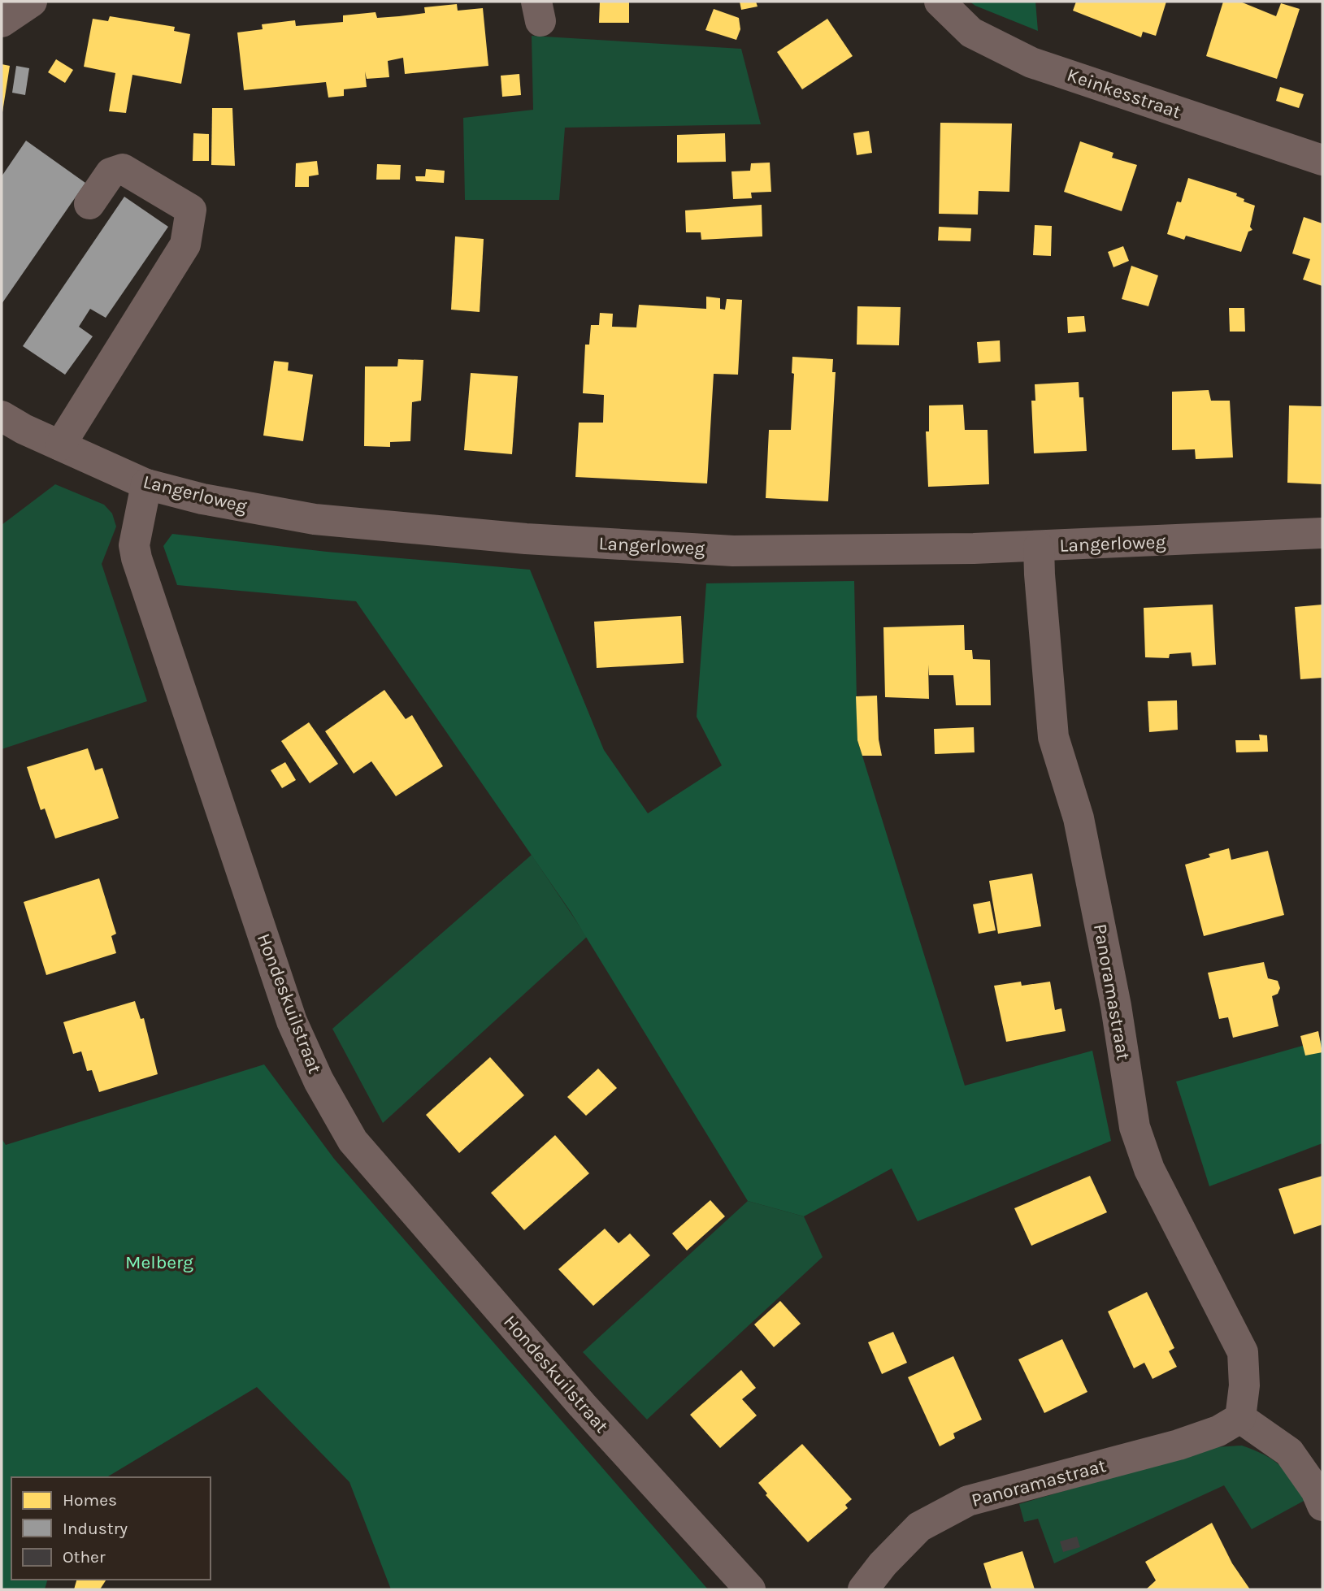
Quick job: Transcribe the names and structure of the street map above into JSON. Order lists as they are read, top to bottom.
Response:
{
  "streets": {
    "street": [
      "Keinkesstraat",
      "Langerloweg",
      "Panoramastraat",
      "Hondeskuilstraat"
    ]
  },
  "crossings": [
    ["Langerloweg", "Panoramastraat"],
    ["Langerloweg", "Hondeskuilstraat"]
  ],
  "parks": ["Melberg"],
  "legend": ["Homes", "Industry", "Other"]
}
